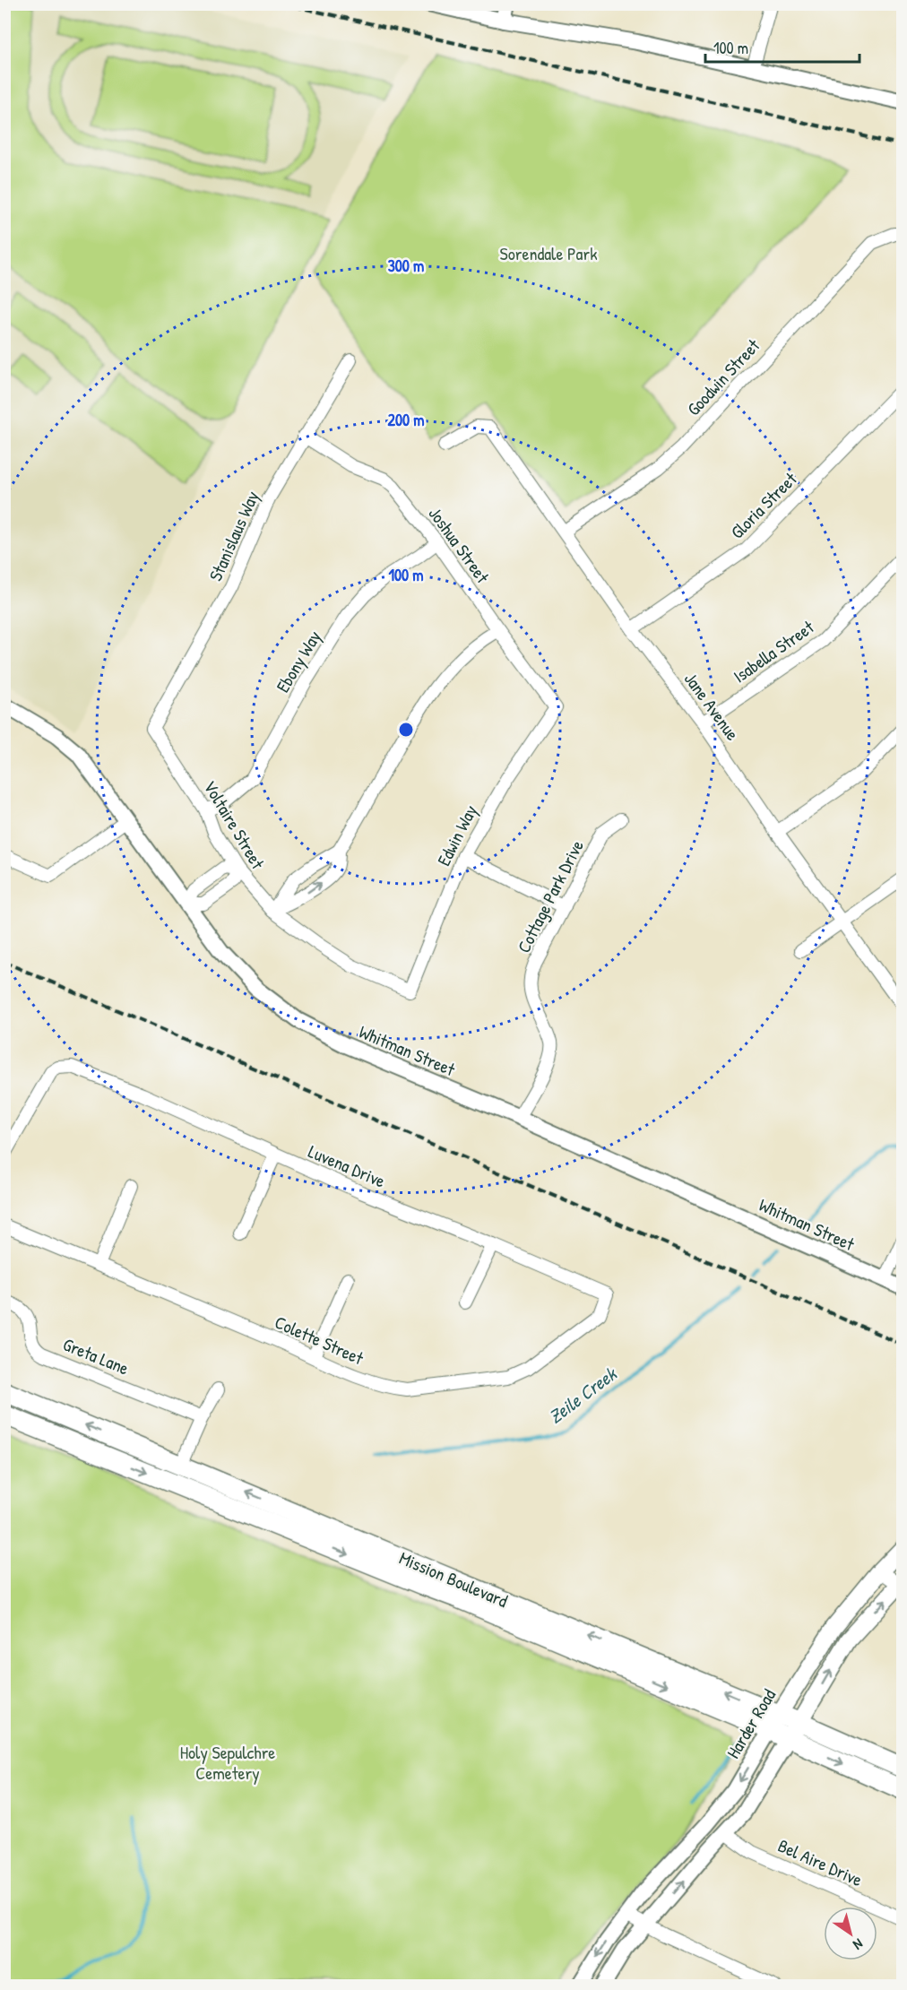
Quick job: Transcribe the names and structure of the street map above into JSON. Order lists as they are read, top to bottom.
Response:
{
  "streets": {
    "main road": ["Mission Boulevard", "Harder Road"],
    "street": [
      "Goodwin Street",
      "Gloria Street",
      "Stanislaus Way",
      "Joshua Street",
      "Isabella Street",
      "Ebony Way",
      "Jane Avenue",
      "Voltaire Street",
      "Edwin Way",
      "Cottage Park Drive",
      "Whitman Street",
      "Luvena Drive",
      "Colette Street",
      "Greta Lane",
      "Bel Aire Drive"
    ]
  },
  "crossings": [
    ["Goodwin Street", "Jane Avenue"],
    ["Gloria Street", "Jane Avenue"],
    ["Stanislaus Way", "Joshua Street"],
    ["Stanislaus Way", "Voltaire Street"],
    ["Joshua Street", "Ebony Way"],
    ["Joshua Street", "Edwin Way"],
    ["Isabella Street", "Jane Avenue"],
    ["Ebony Way", "Voltaire Street"],
    ["Voltaire Street", "Edwin Way"],
    ["Cottage Park Drive", "Whitman Street"],
    ["Luvena Drive", "Colette Street"],
    ["Mission Boulevard", "Harder Road"]
  ],
  "one_way": ["Harder Road"],
  "water": ["Zeile Creek"],
  "parks": ["Sorendale Park", "Holy Sepulchre Cemetery"],
  "scale_bar": "100 m",
  "north": "bottom right",
  "rings": ["300 m", "200 m", "100 m"]
}
